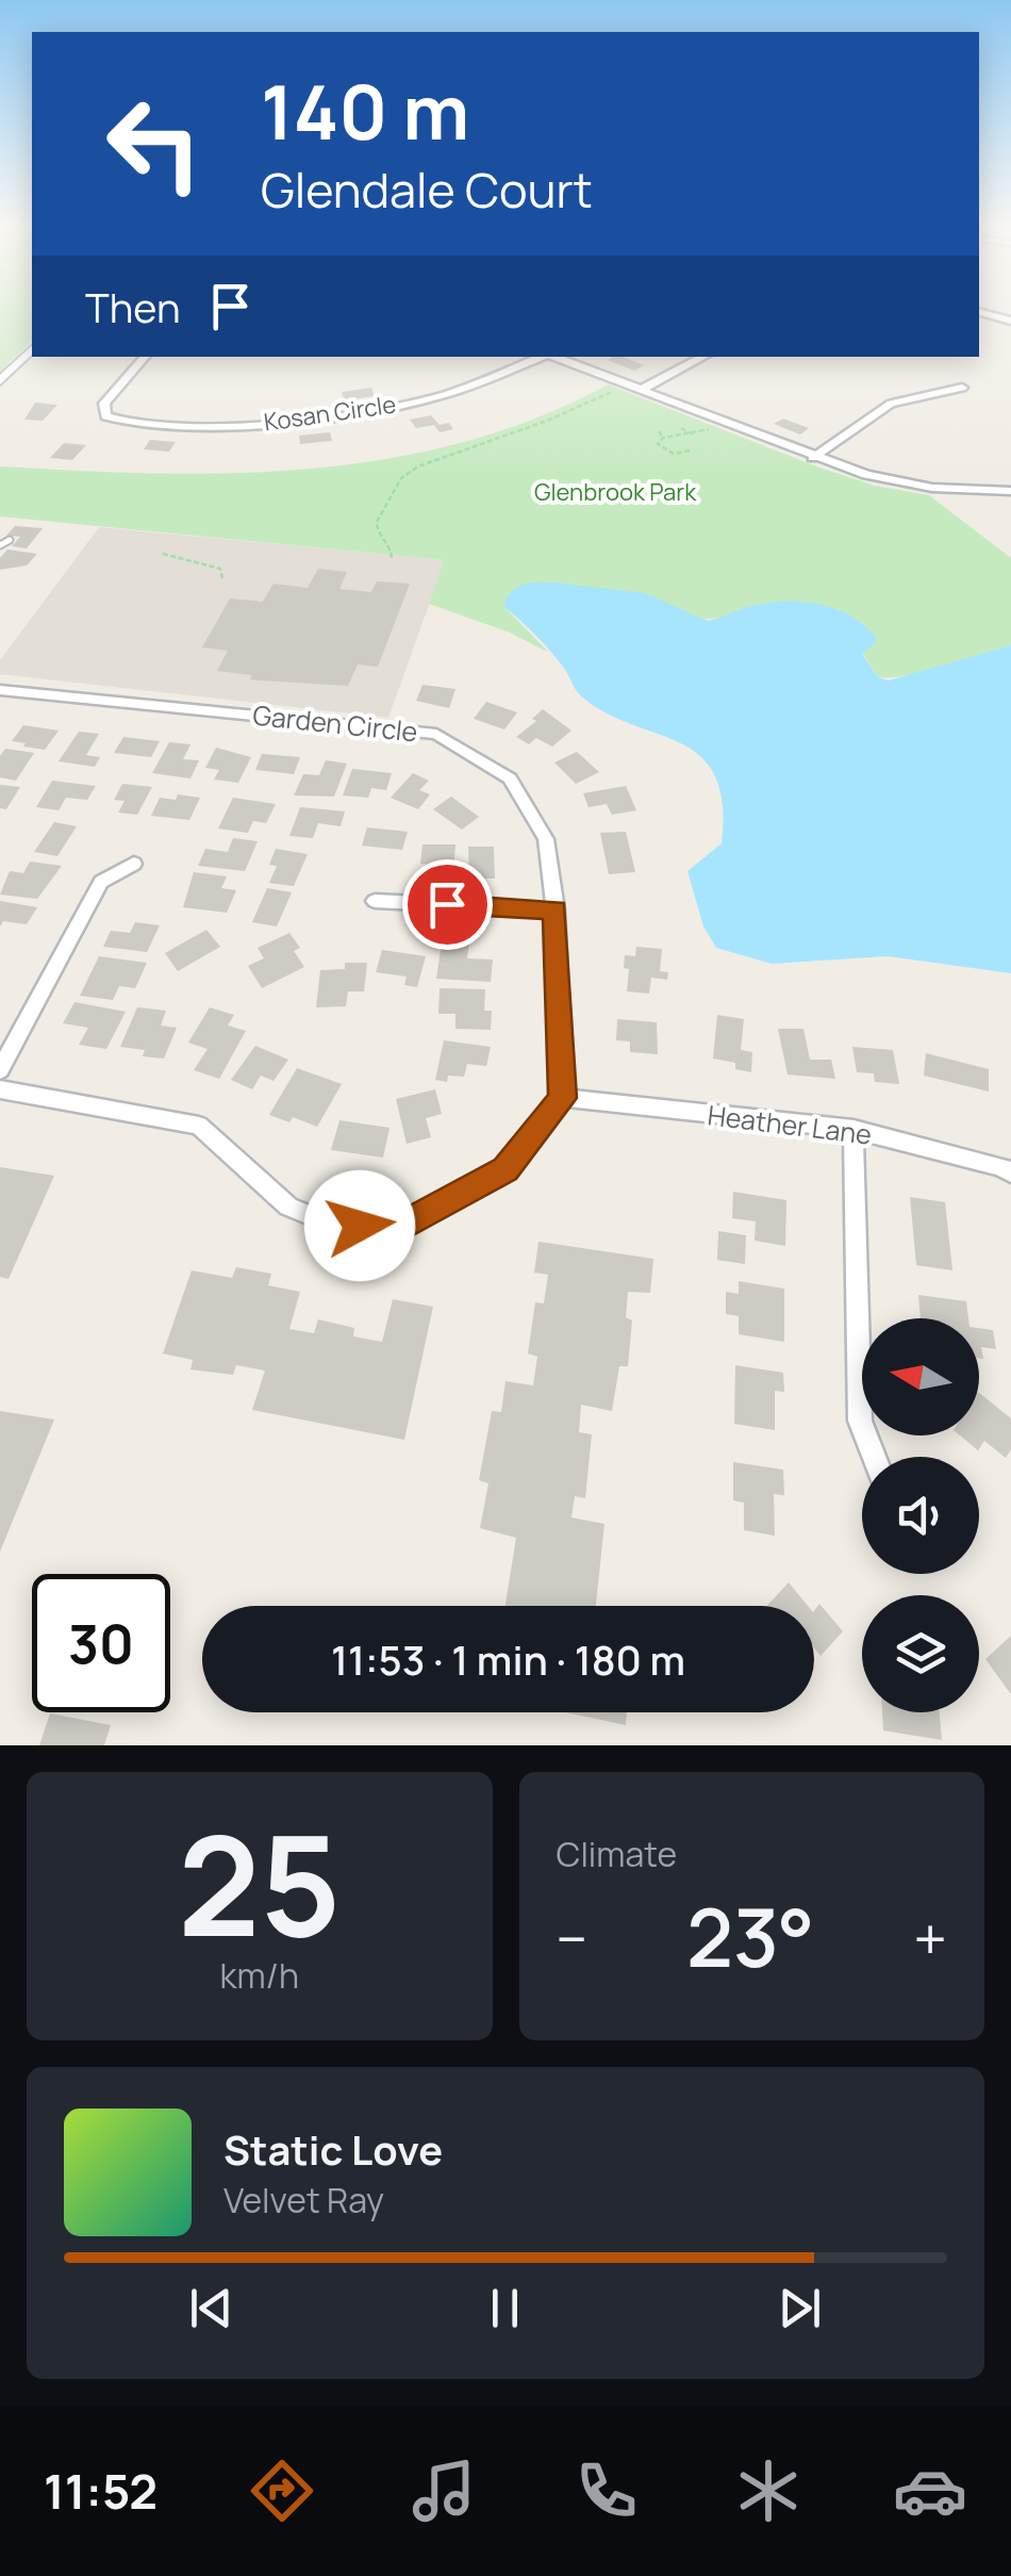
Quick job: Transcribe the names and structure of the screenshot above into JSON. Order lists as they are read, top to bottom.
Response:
{
  "streets": {
    "street": ["Kosan Circle", "Garden Circle", "Heather Lane"]
  },
  "crossings": [
    ["Garden Circle", "Heather Lane"]
  ],
  "parks": ["Glenbrook Park"],
  "north": "left",
  "page": {
    "turn": ["140 m", "Glendale Court"],
    "then": "Then",
    "limit": "30",
    "trip": "11:53 · 1 min · 180 m",
    "tile": [
      ["25", "km/h"],
      "Climate"
    ],
    "heat": ["−", "23°", "+"],
    "song": ["Static Love", "Velvet Ray"],
    "tabs": "11:52"
  }
}
